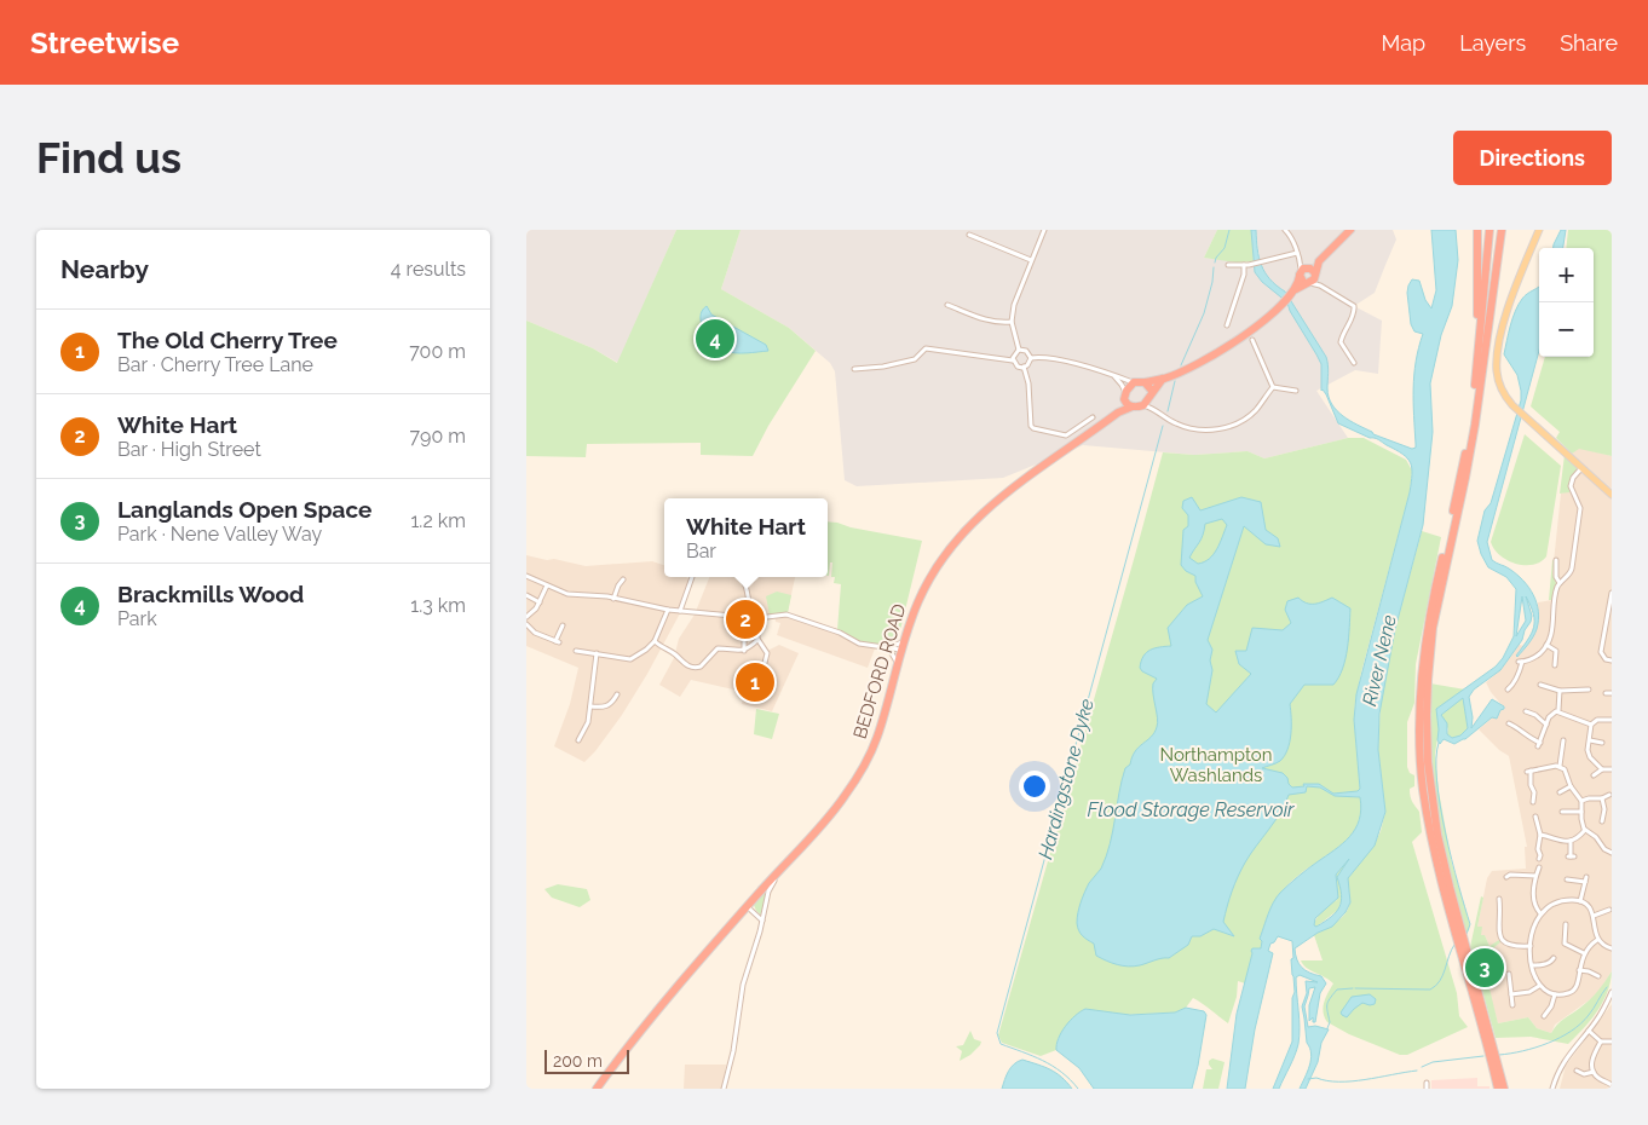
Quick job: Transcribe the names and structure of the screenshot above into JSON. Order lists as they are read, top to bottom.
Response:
{
  "streets": {
    "highway": ["BEDFORD ROAD"]
  },
  "water": ["River Nene", "Hardingstone Dyke", "Flood Storage Reservoir"],
  "parks": ["Northampton Washlands"],
  "scale_bar": "200 m",
  "page": {
    "header": "Streetwise",
    "nav": ["Map", "Layers", "Share"],
    "buttons": "Directions",
    "title": "Find us",
    "heading": ["Nearby", "4 results"],
    "map_buttons": ["+", "−"],
    "list": [
      {
        "mark": "1",
        "name": "The Old Cherry Tree",
        "note": "Bar · Cherry Tree Lane",
        "value": "700 m"
      },
      {
        "mark": "2",
        "name": "White Hart",
        "note": "Bar · High Street",
        "value": "790 m"
      },
      {
        "mark": "3",
        "name": "Langlands Open Space",
        "note": "Park · Nene Valley Way",
        "value": "1.2 km"
      },
      {
        "mark": "4",
        "name": "Brackmills Wood",
        "note": "Park",
        "value": "1.3 km"
      }
    ],
    "pins": [
      "4",
      "2",
      "1",
      "3"
    ],
    "popup": ["White Hart", "Bar"],
    "scale": "200 m"
  }
}
